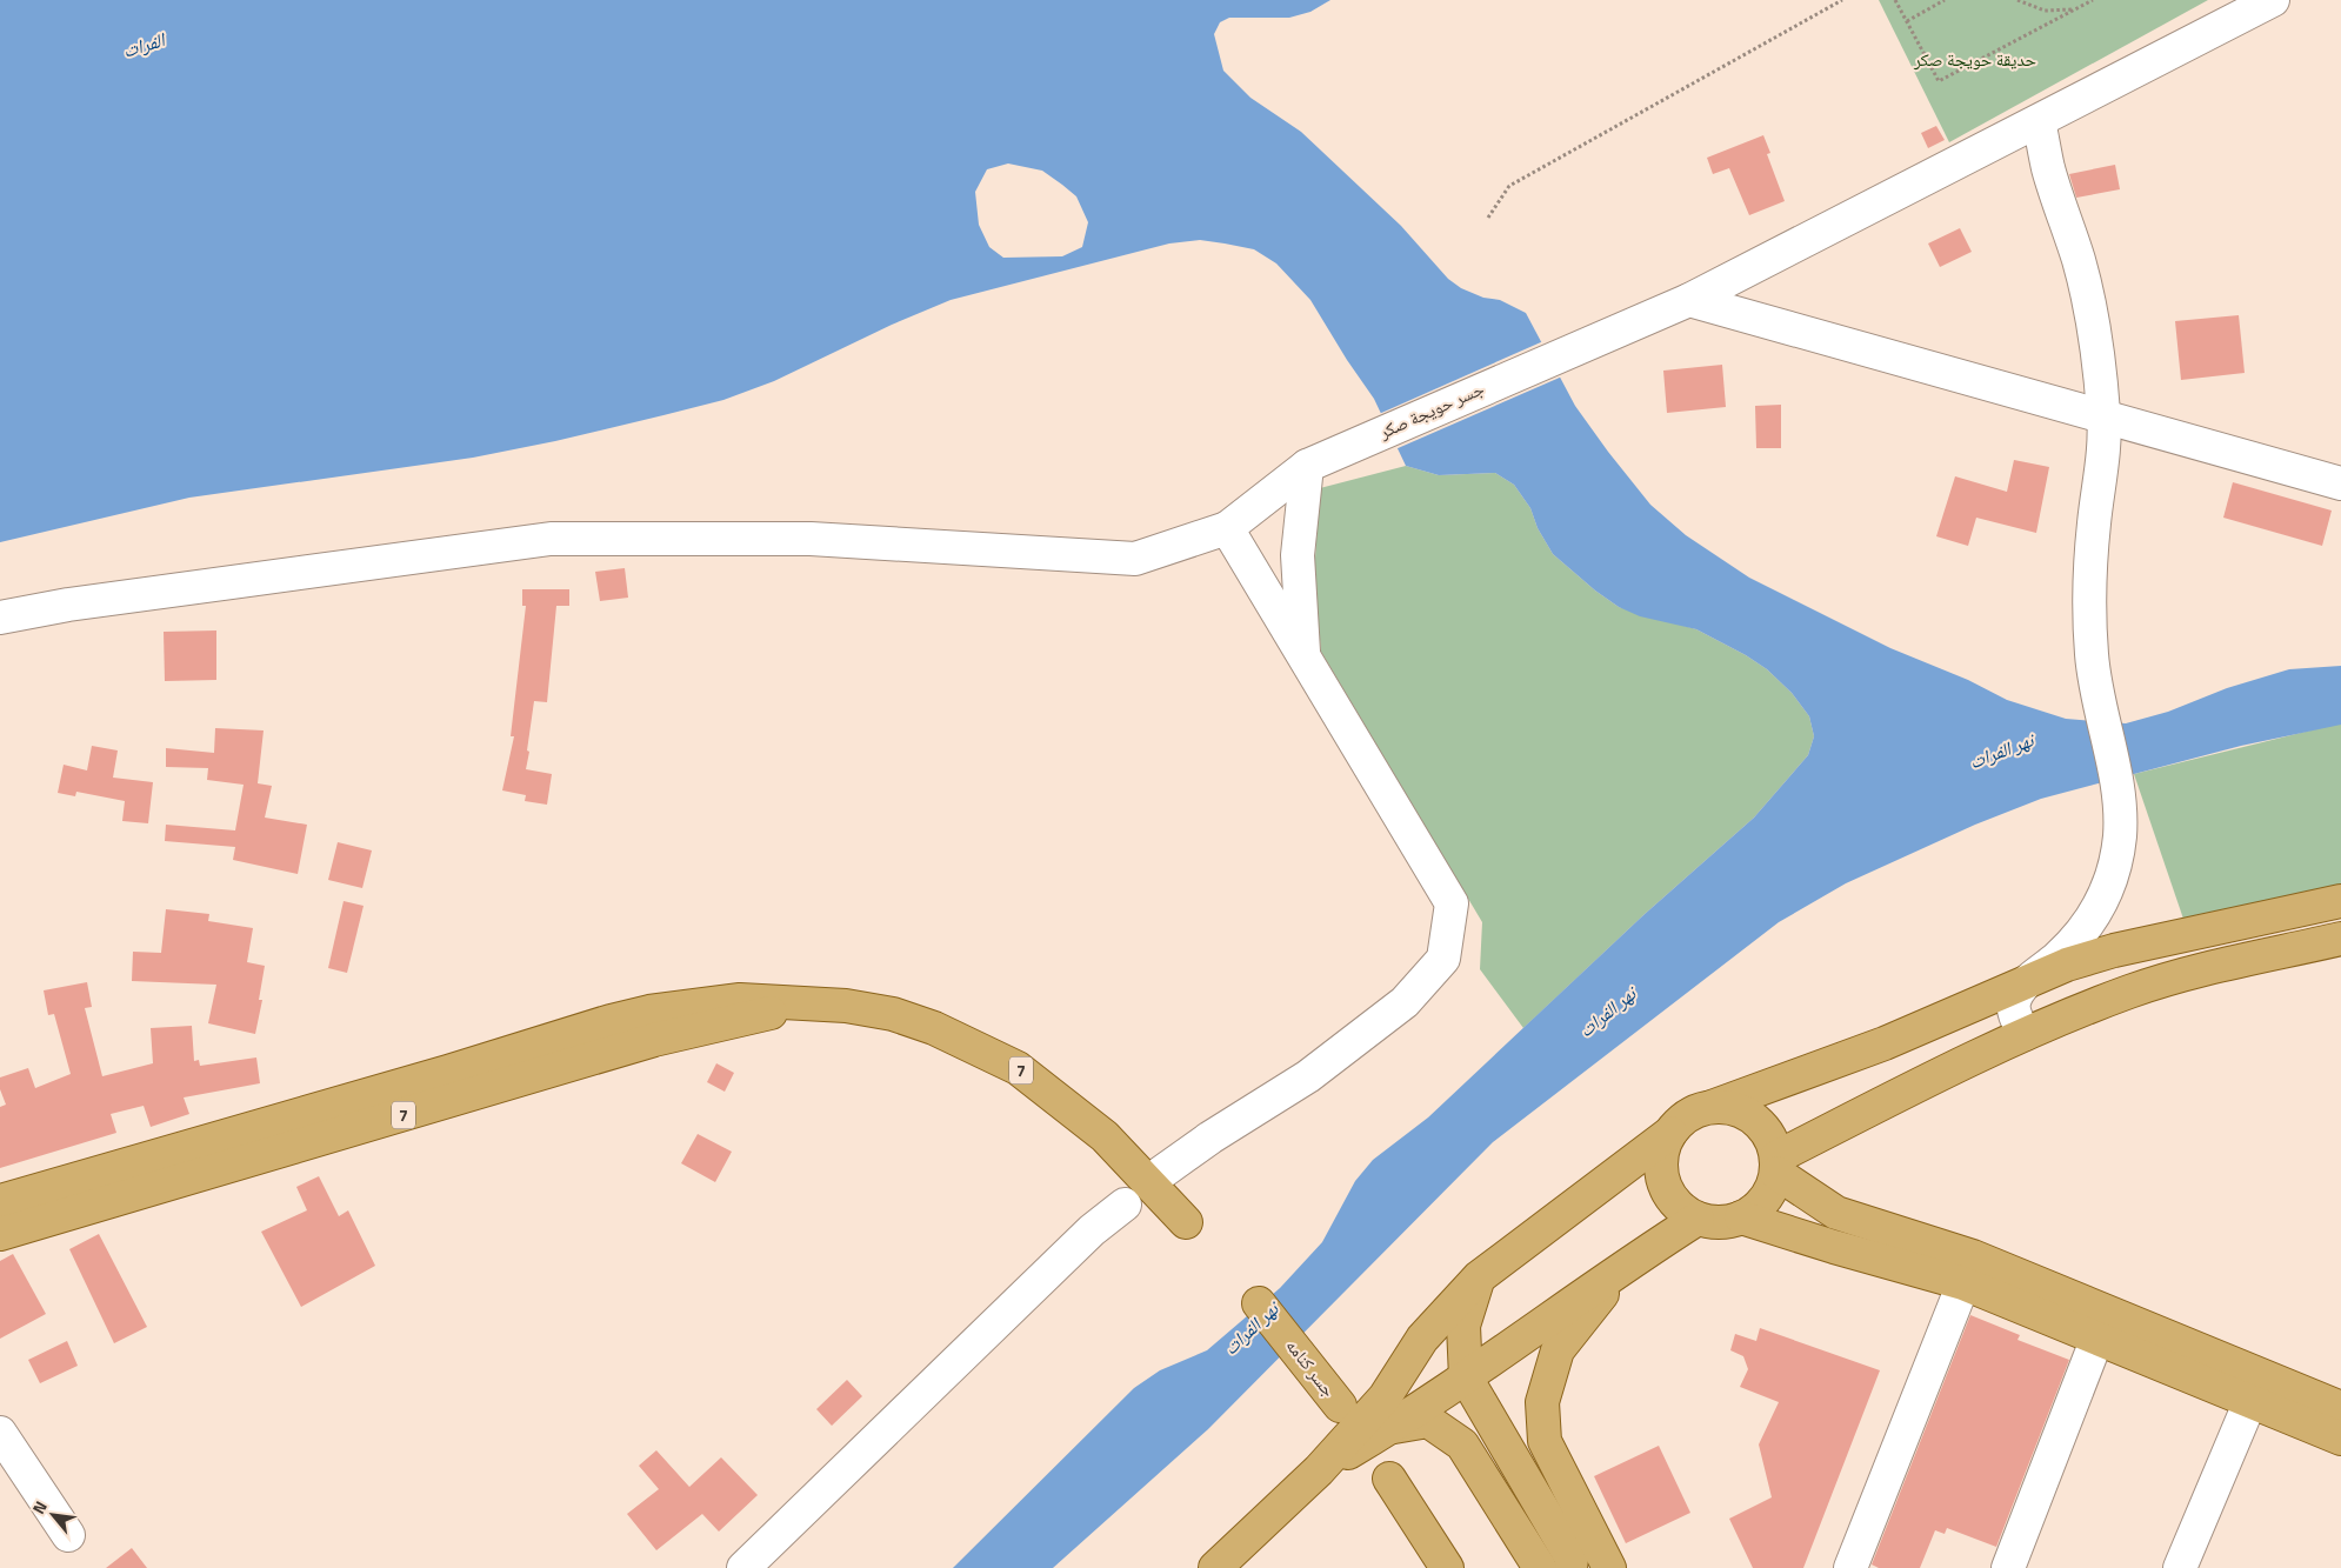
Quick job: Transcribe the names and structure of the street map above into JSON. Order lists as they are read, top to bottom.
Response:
{
  "streets": {
    "main road": ["7", "جسر كنامه"],
    "street": ["جسر حويجة صكر"]
  },
  "water": ["الفرات", "نهر الفرات"],
  "parks": ["حديقة حويجة صكر"],
  "north": "top left"
}
